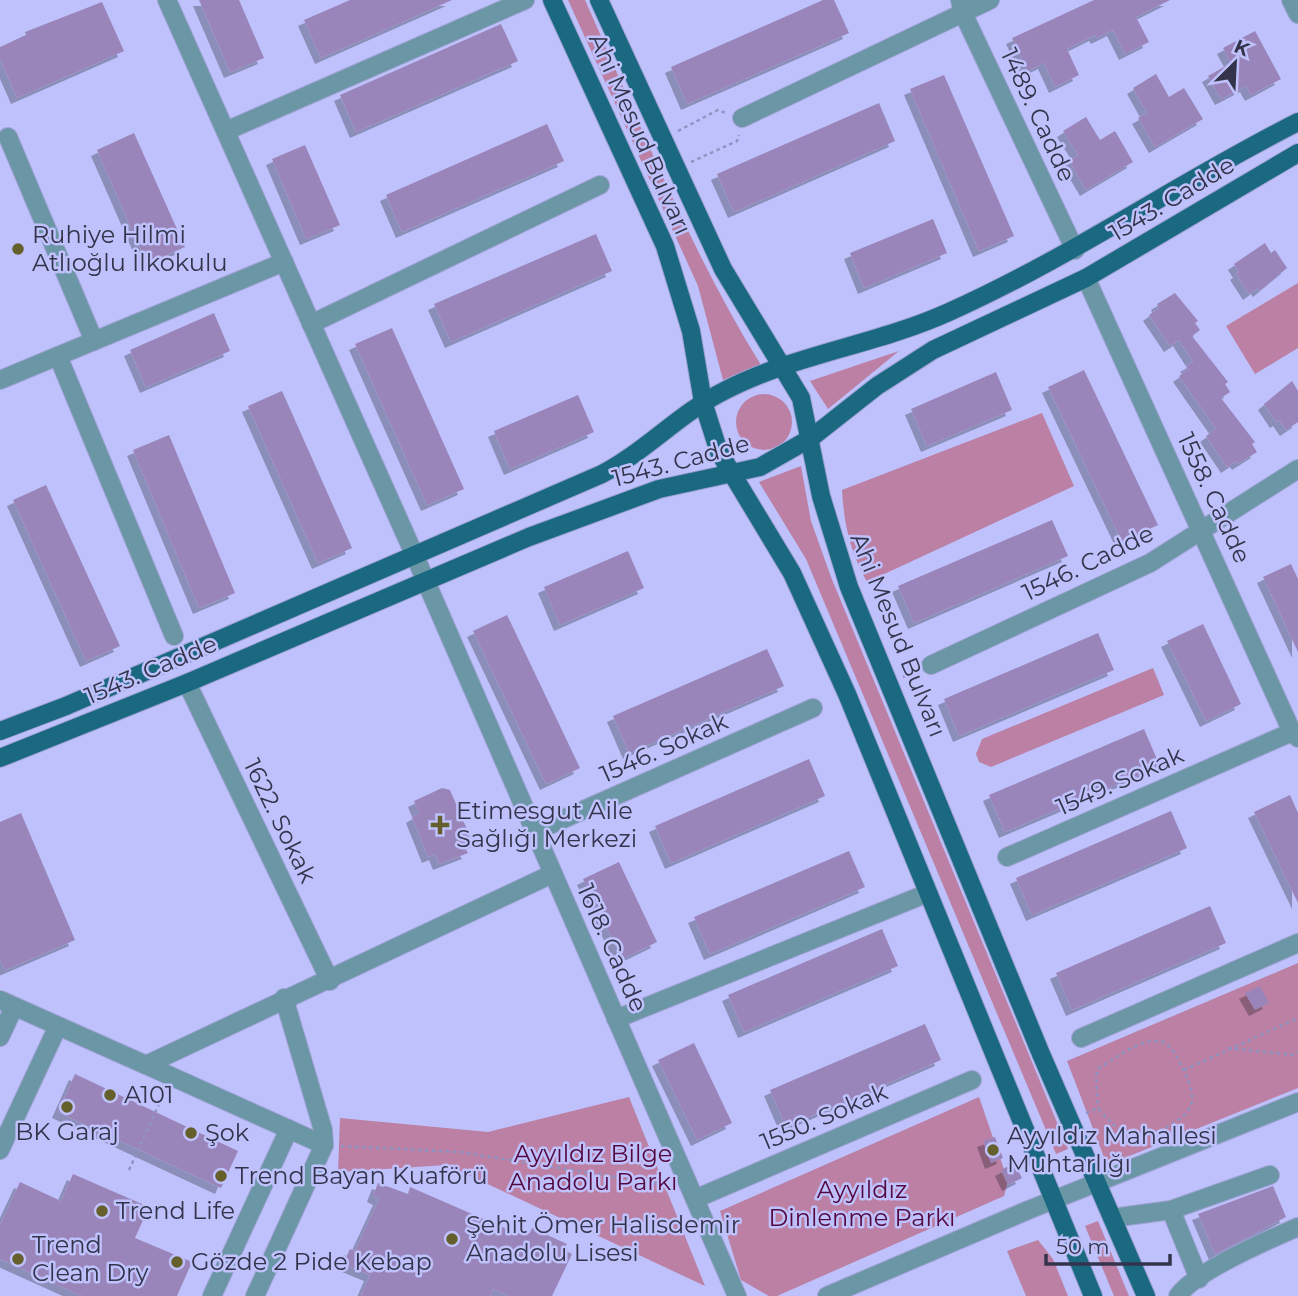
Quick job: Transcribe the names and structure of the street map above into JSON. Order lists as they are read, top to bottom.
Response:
{
  "streets": {
    "main road": ["Ahi Mesud Bulvarı", "1543. Cadde"],
    "street": [
      "1489. Cadde",
      "1558. Cadde",
      "1546. Cadde",
      "1546. Sokak",
      "1549. Sokak",
      "1622. Sokak",
      "1618. Cadde",
      "1550. Sokak"
    ]
  },
  "crossings": [
    ["1489. Cadde", "1543. Cadde"],
    ["Ahi Mesud Bulvarı", "1543. Cadde"],
    ["1543. Cadde", "1558. Cadde"],
    ["1543. Cadde", "1622. Sokak"],
    ["1543. Cadde", "1618. Cadde"],
    ["1558. Cadde", "1546. Cadde"],
    ["1558. Cadde", "1549. Sokak"],
    ["1546. Sokak", "1618. Cadde"],
    ["1618. Cadde", "1550. Sokak"]
  ],
  "parks": ["Ayyıldız Bilge Anadolu Parkı", "Ayyıldız Dinlenme Parkı"],
  "places": {
    "other": [
      "Ruhiye Hilmi Atlıoğlu İlkokulu",
      "A101",
      "BK Garaj",
      "Şok",
      "Ayyıldız Mahallesi Muhtarlığı",
      "Trend Bayan Kuaförü",
      "Trend Life",
      "Şehit Ömer Halisdemir Anadolu Lisesi",
      "Trend Clean Dry",
      "Gözde 2 Pide Kebap"
    ],
    "health": ["Etimesgut Aile Sağlığı Merkezi"]
  },
  "scale_bar": "50 m",
  "north": "top right"
}
